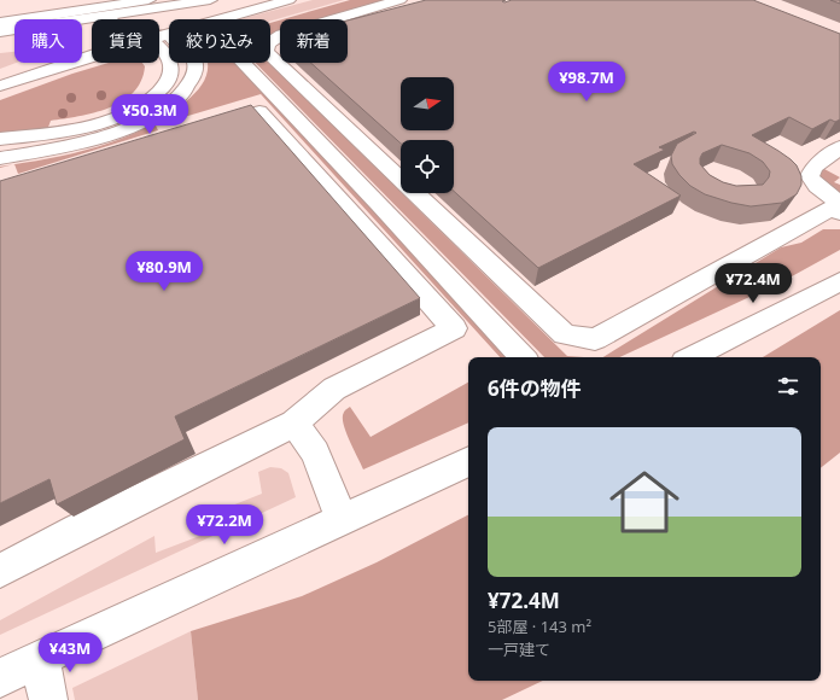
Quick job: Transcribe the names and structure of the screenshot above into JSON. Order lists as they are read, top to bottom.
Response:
{
  "north": "right",
  "page": {
    "chip": [
      "購入",
      "賃貸",
      "絞り込み",
      "新着"
    ],
    "price": [
      "¥98.7M",
      "¥50.3M",
      "¥80.9M",
      "¥72.4M",
      "¥72.2M",
      "¥43M"
    ],
    "heading": "6件の物件",
    "list": [
      {
        "name": "¥72.4M",
        "note": "5部屋 · 143 m² · 一戸建て"
      }
    ]
  }
}
